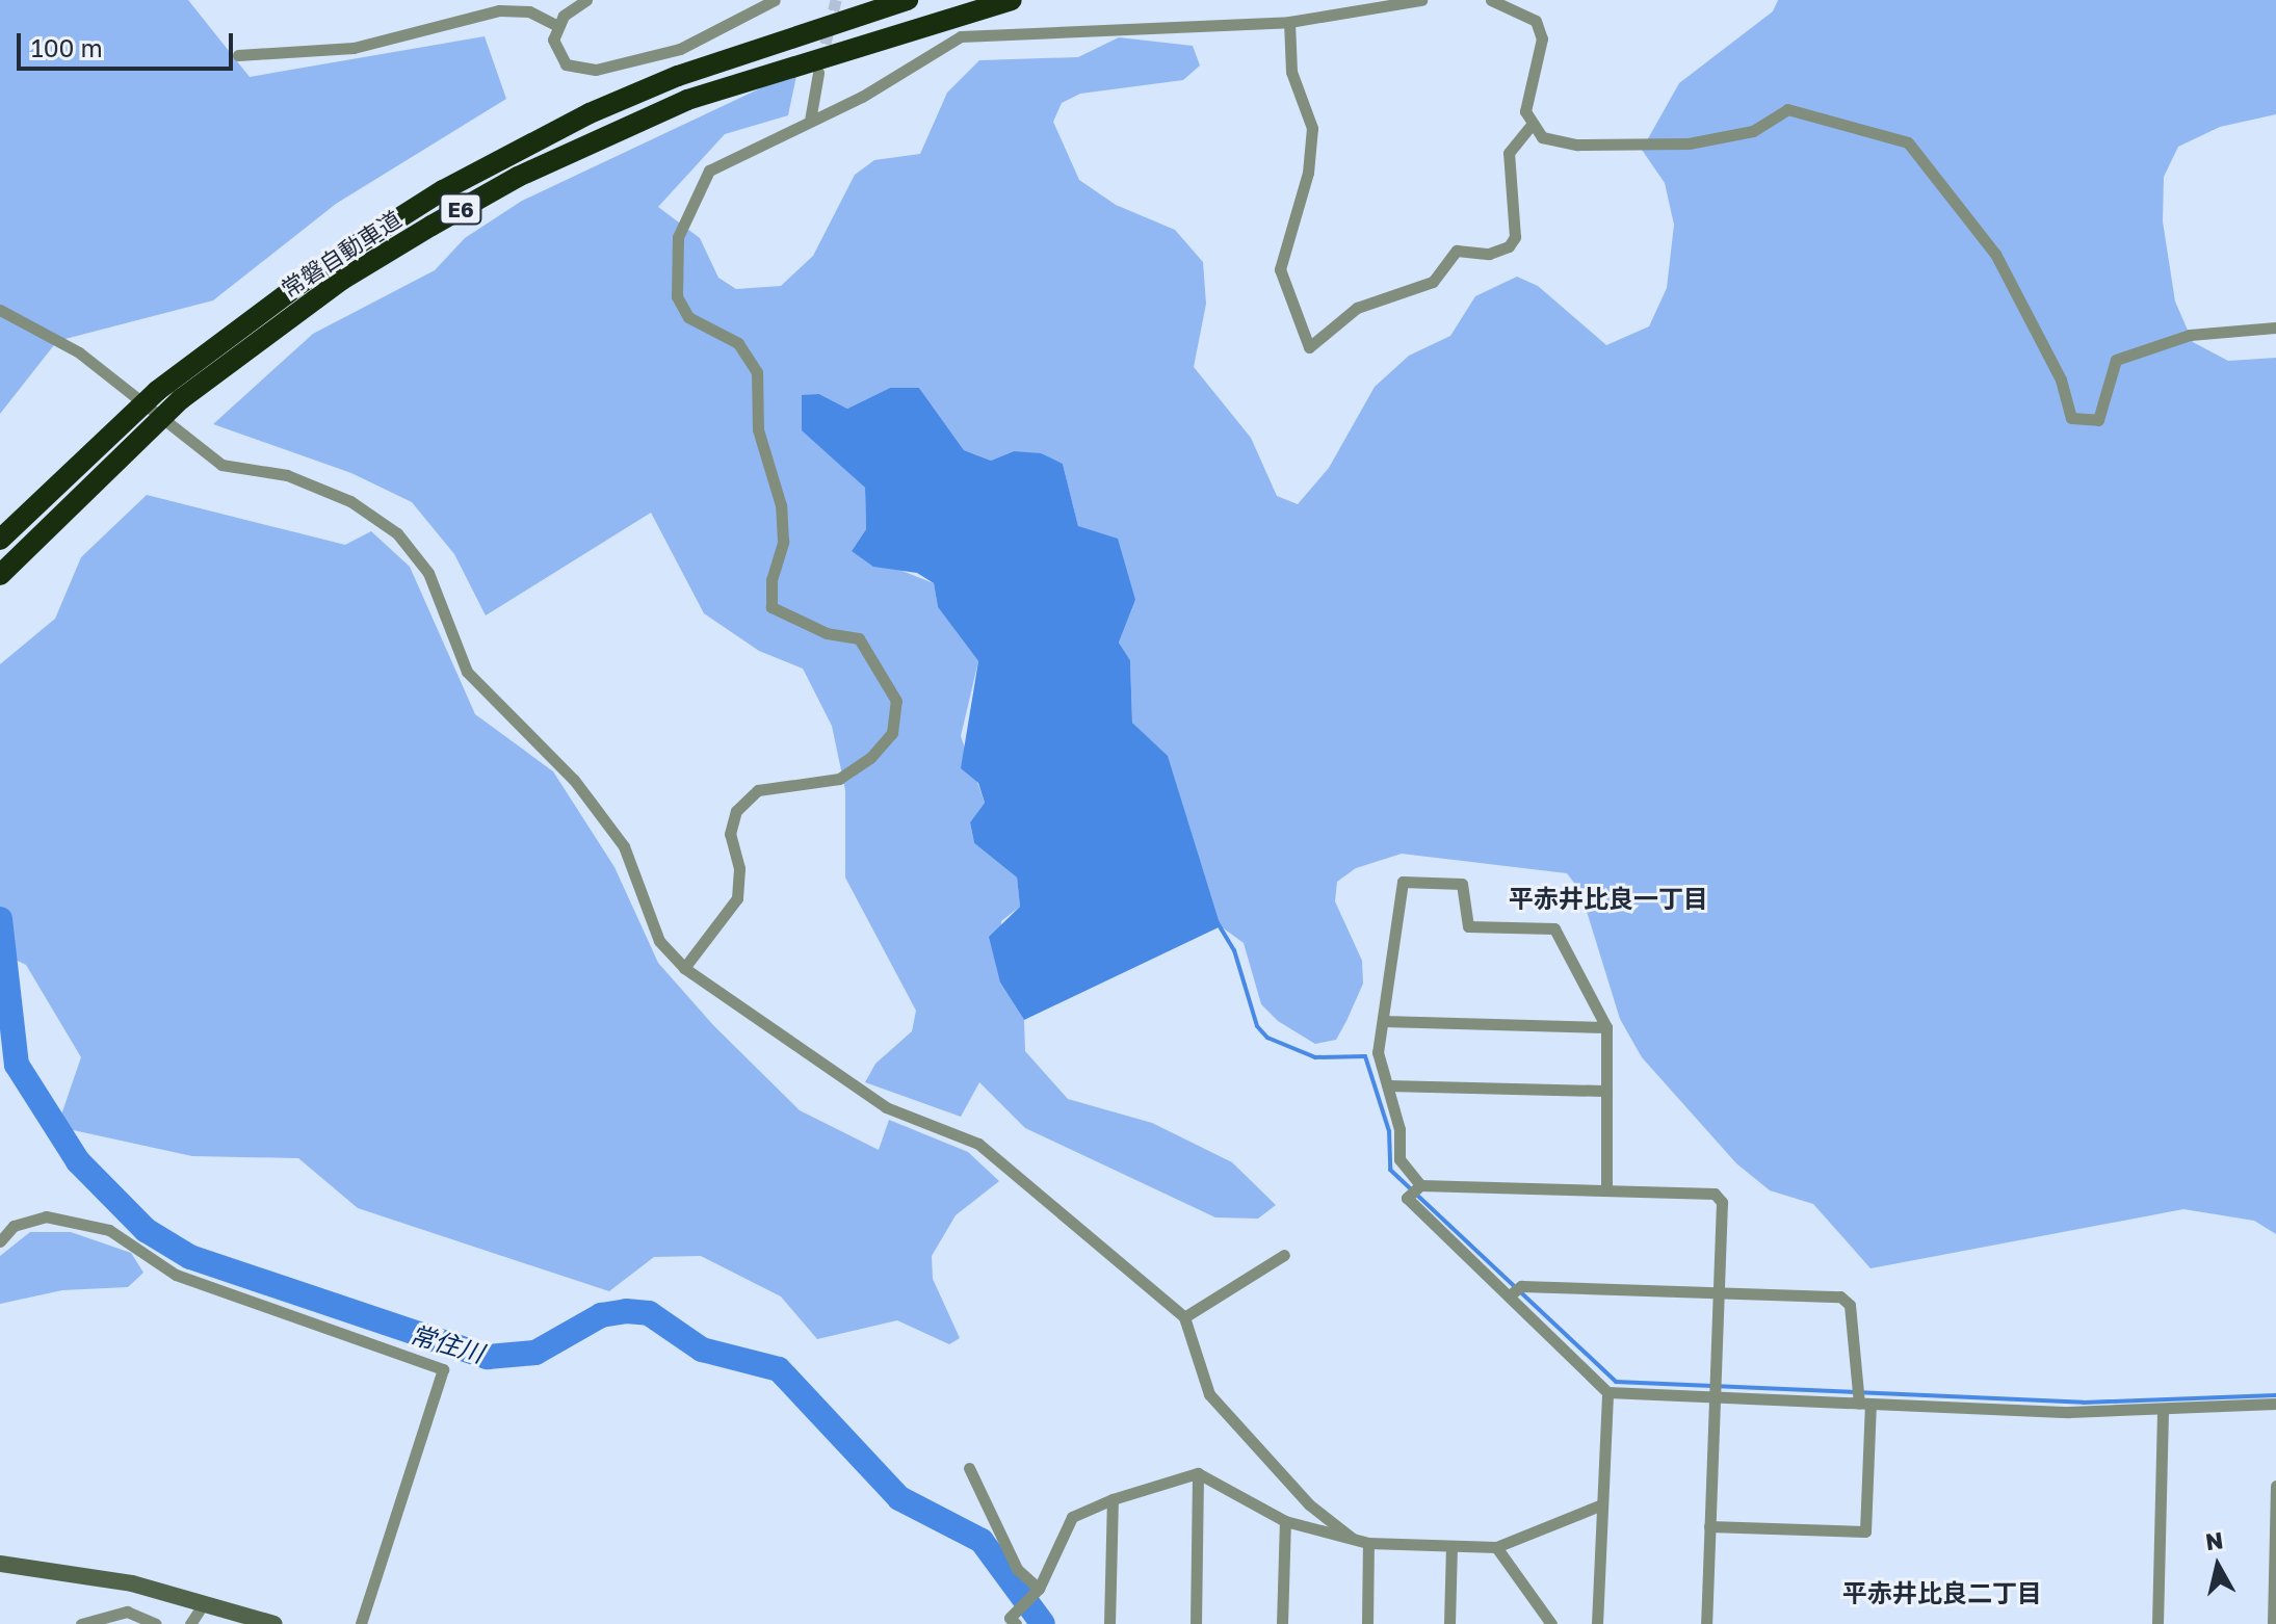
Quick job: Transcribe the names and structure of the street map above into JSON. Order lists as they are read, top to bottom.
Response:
{
  "streets": {
    "highway": ["E6", "常磐自動車道"]
  },
  "districts": ["平赤井比良一丁目", "平赤井比良二丁目"],
  "water": ["常住川"],
  "scale_bar": "100 m",
  "north": "top"
}
